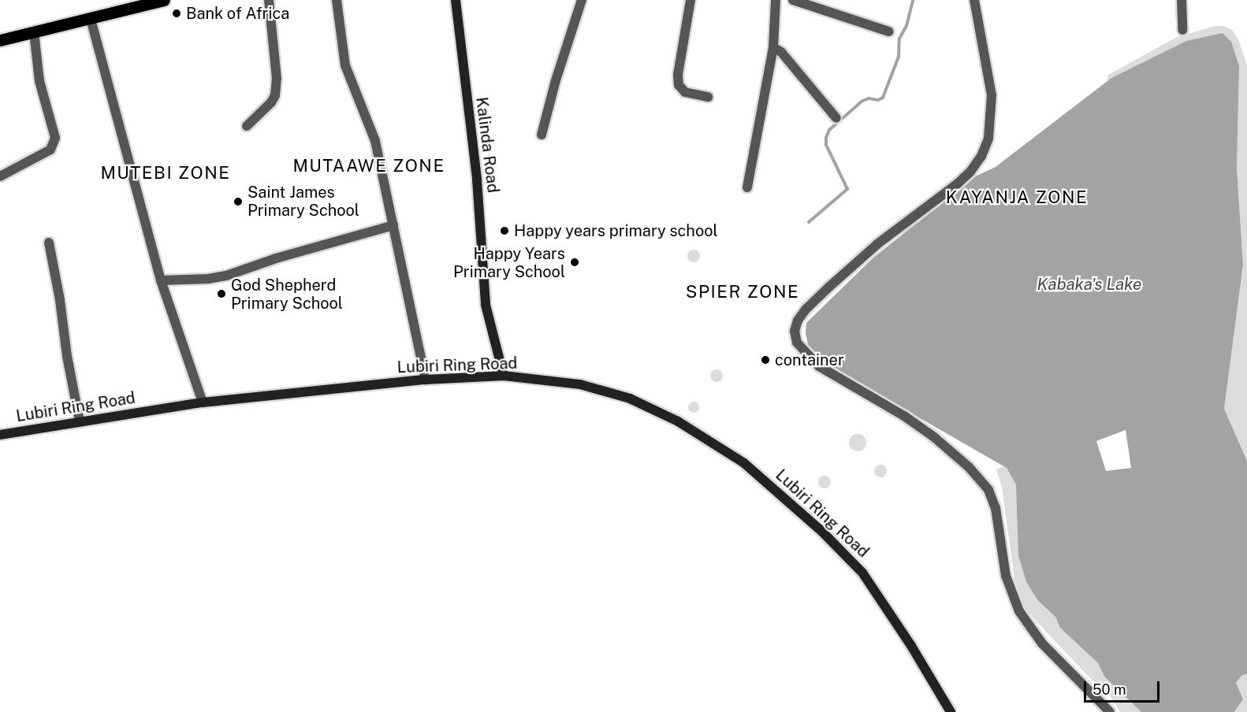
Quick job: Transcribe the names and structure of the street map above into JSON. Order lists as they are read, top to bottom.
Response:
{
  "streets": {
    "main road": ["Kalinda Road", "Lubiri Ring Road"]
  },
  "crossings": [
    ["Kalinda Road", "Lubiri Ring Road"]
  ],
  "districts": [
    "MUTAAWE ZONE",
    "MUTEBI ZONE",
    "KAYANJA ZONE",
    "SPIER ZONE"
  ],
  "water": ["Kabaka's Lake"],
  "places": [
    "Bank of Africa",
    "Saint James Primary School",
    "Happy years primary school",
    "Happy Years Primary School",
    "God Shepherd Primary School",
    "container"
  ],
  "scale_bar": "50 m"
}
